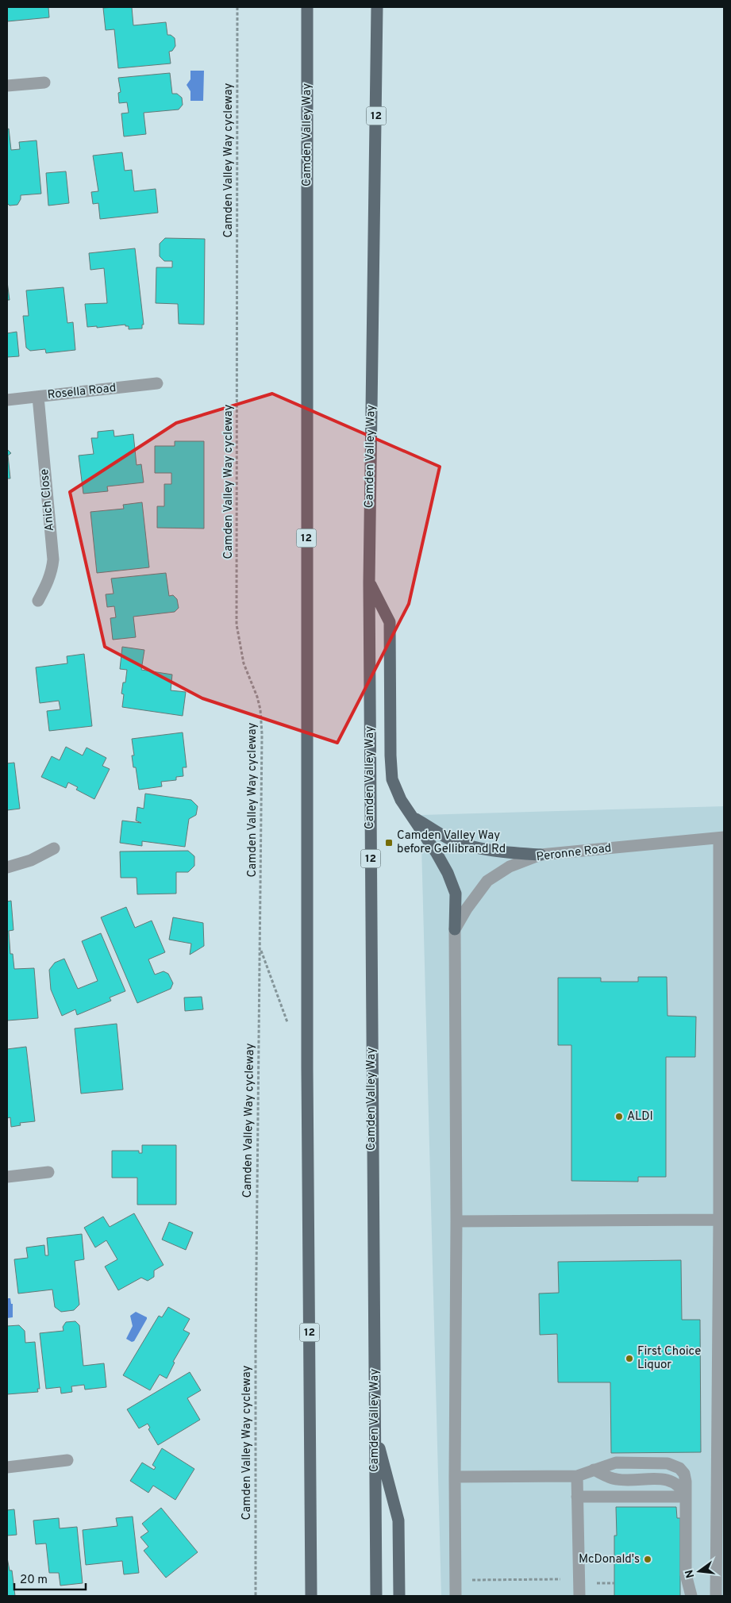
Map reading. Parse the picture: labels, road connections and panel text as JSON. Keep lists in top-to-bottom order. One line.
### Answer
{"streets":{"main road":["12","Camden Valley Way"],"street":["Rosella Road","Anich Close","Peronne Road"],"path":["Camden Valley Way cycleway"]},"crossings":[["Rosella Road","Anich Close"]],"places":{"transit":["Camden Valley Way before Gellibrand Rd"],"other":["ALDI","First Choice Liquor","McDonald's"]},"scale_bar":"20 m","north":"left"}
